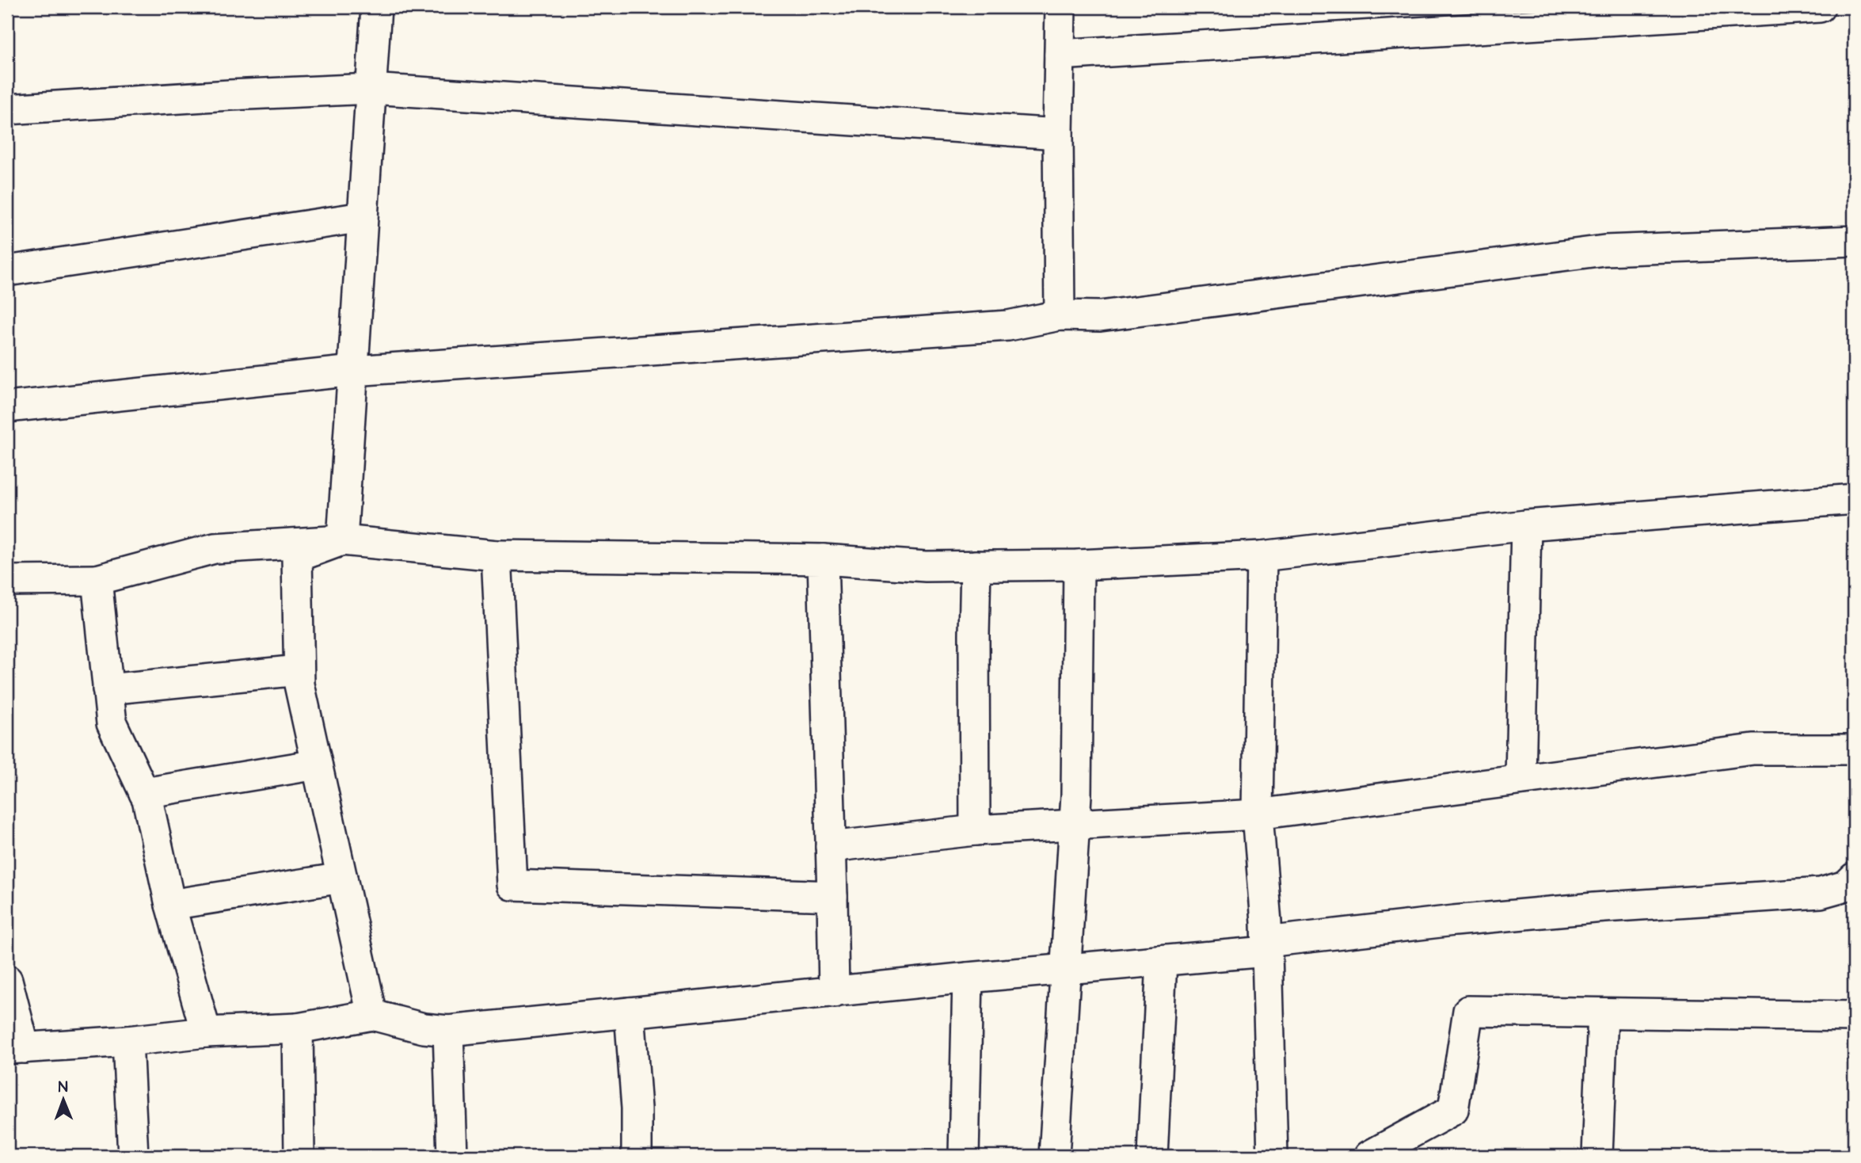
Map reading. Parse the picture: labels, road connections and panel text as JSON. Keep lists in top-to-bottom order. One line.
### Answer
{"north":"top"}
